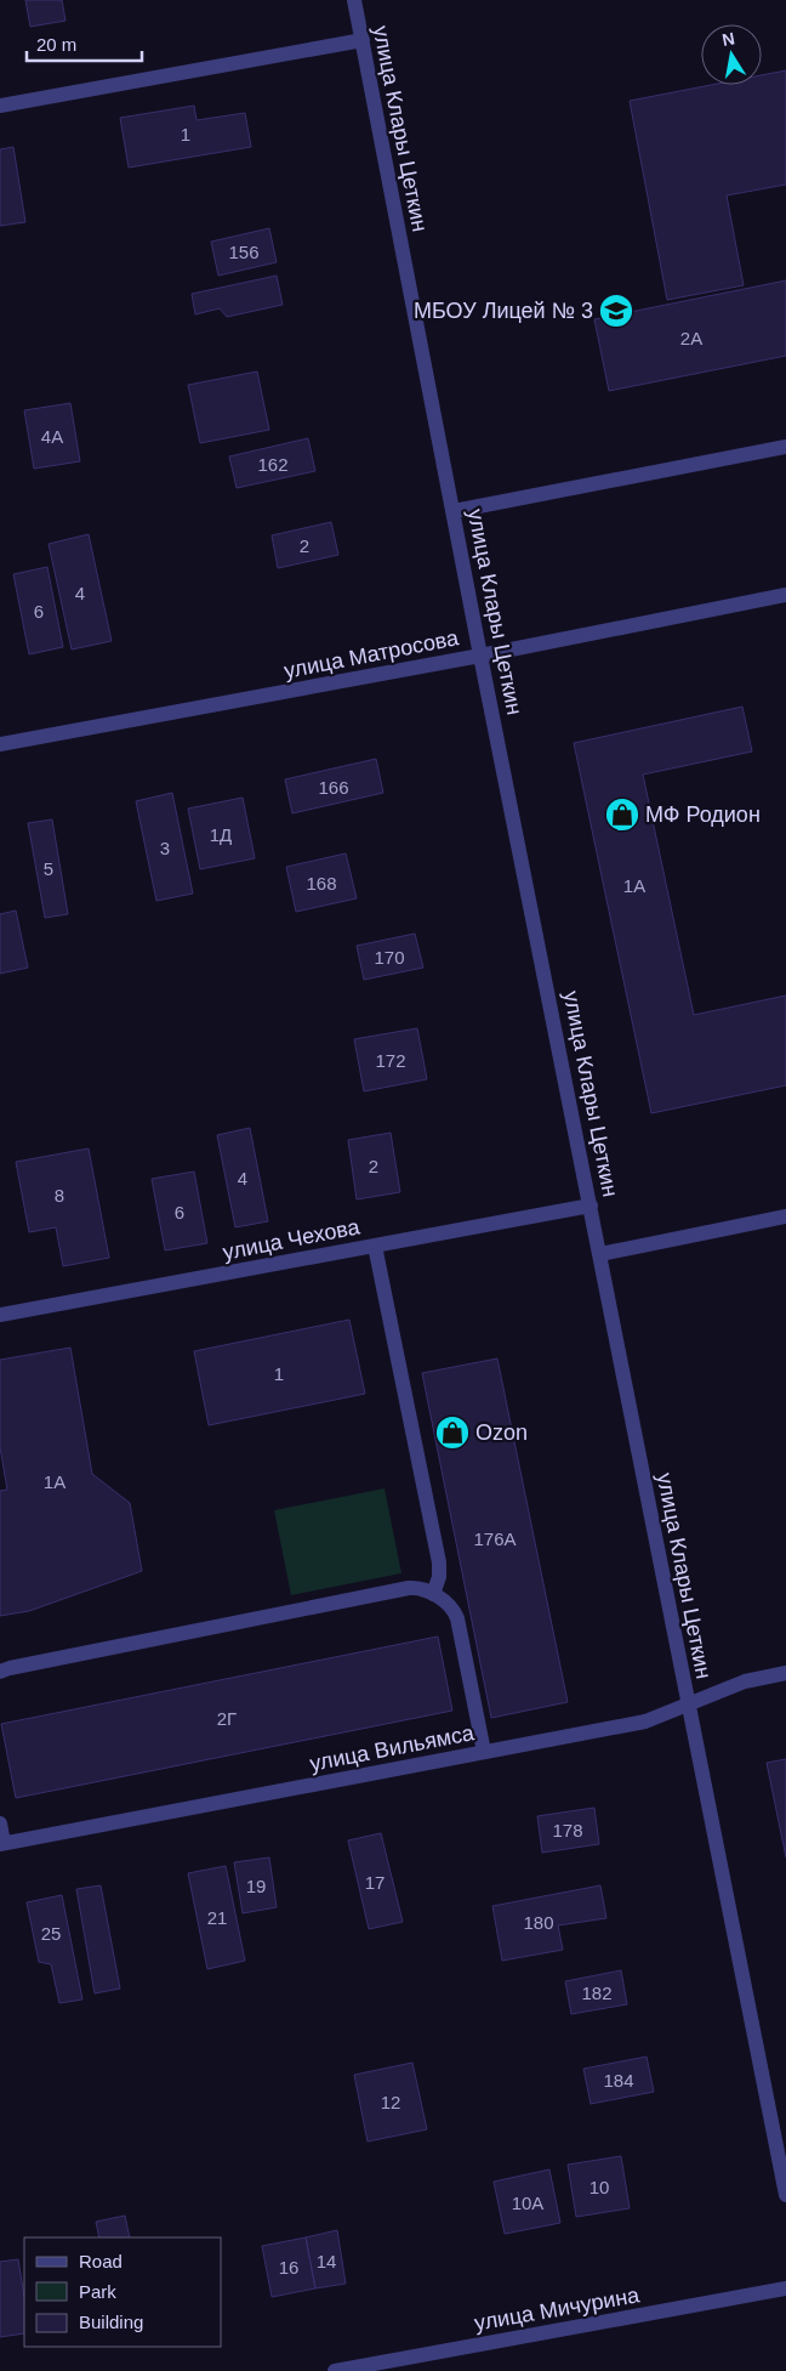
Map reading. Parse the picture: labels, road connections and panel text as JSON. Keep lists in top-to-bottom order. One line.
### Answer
{"streets":{"street":["улица Клары Цеткин","улица Матросова","улица Чехова","улица Вильямса","улица Мичурина"]},"crossings":[["улица Клары Цеткин","улица Матросова"],["улица Клары Цеткин","улица Чехова"],["улица Клары Цеткин","улица Вильямса"]],"places":{"school or university":["МБОУ Лицей № 3"],"shop":["МФ Родион","Ozon"]},"house_numbers":["1","156","2А","4А","162","2","4","6","166","1Д","3","5","168","1А","170","172","2","4","8","6","1","1А","176А","2Г","178","17","19","21","180","25","182","184","12","10","10А","14","16"],"legend":["Road","Park","Building"],"scale_bar":"20 m","north":"top"}
